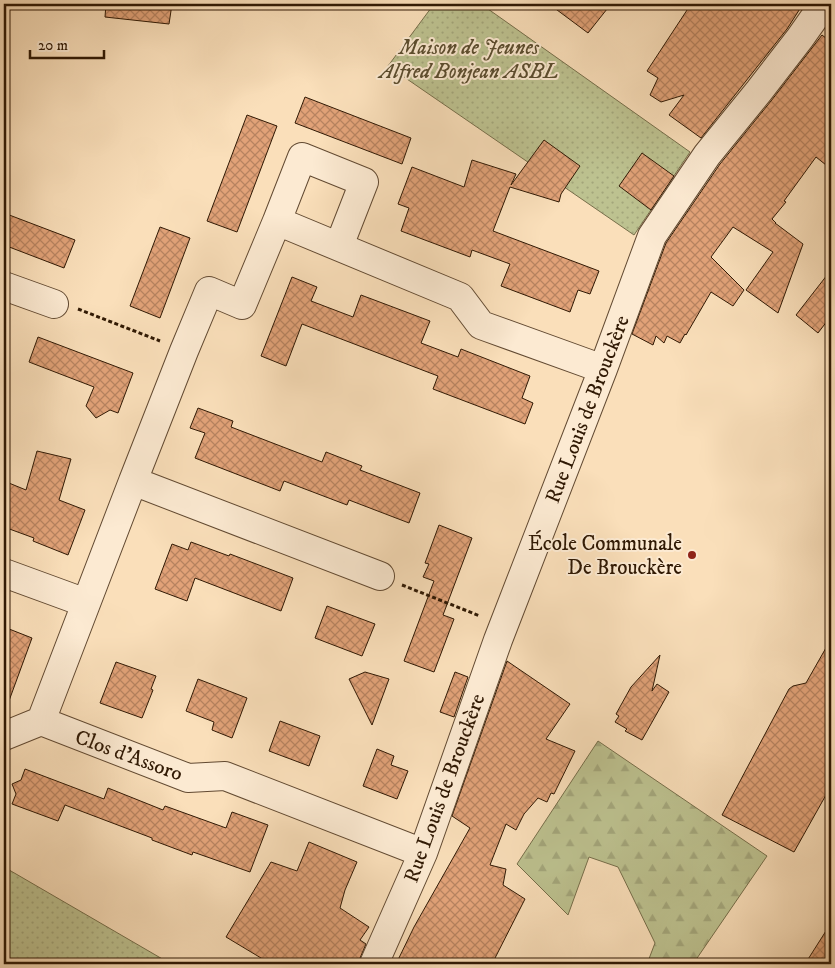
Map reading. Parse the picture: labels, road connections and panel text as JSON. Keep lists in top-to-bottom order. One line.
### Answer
{"streets":{"street":["Rue Louis de Brouckère","Clos d'Assoro"]},"crossings":[["Rue Louis de Brouckère","Clos d'Assoro"]],"parks":["Maison de Jeunes Alfred Bonjean ASBL"],"places":["École Communale De Brouckère"],"scale_bar":"20 m"}
